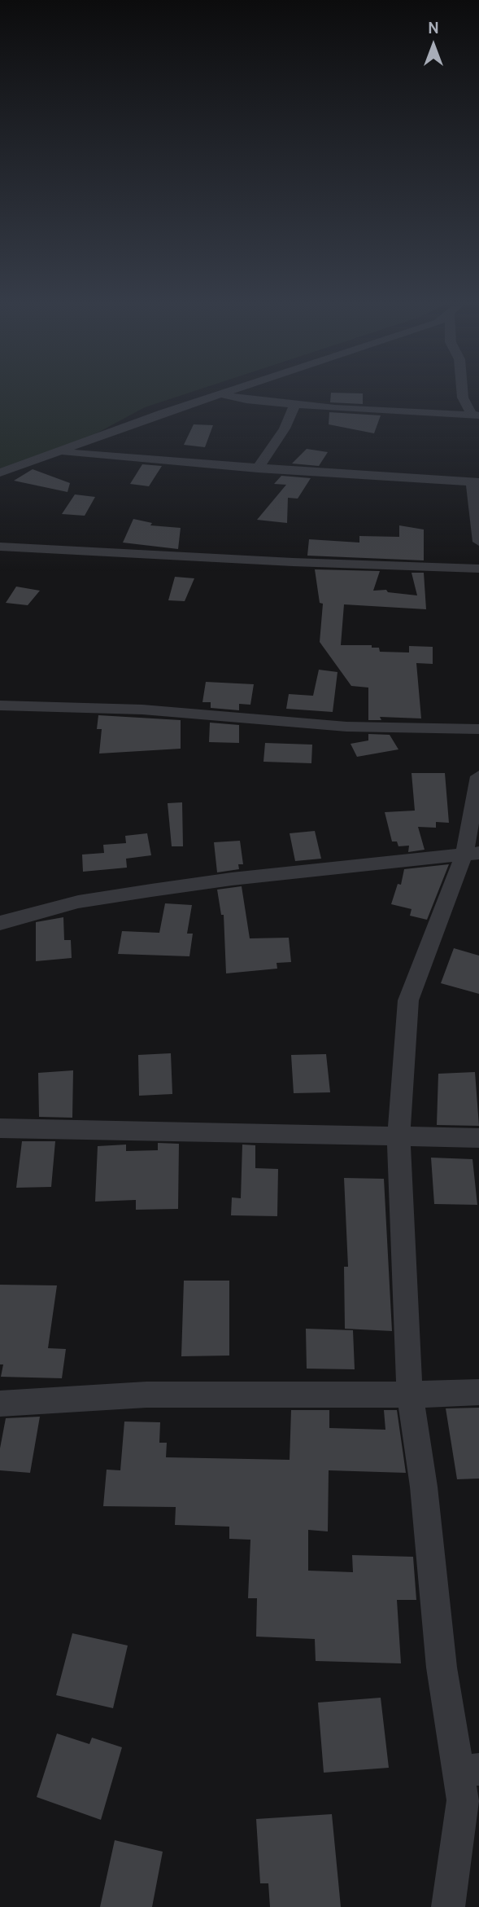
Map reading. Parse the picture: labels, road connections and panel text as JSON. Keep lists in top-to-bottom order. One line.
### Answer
{"north":"top"}
